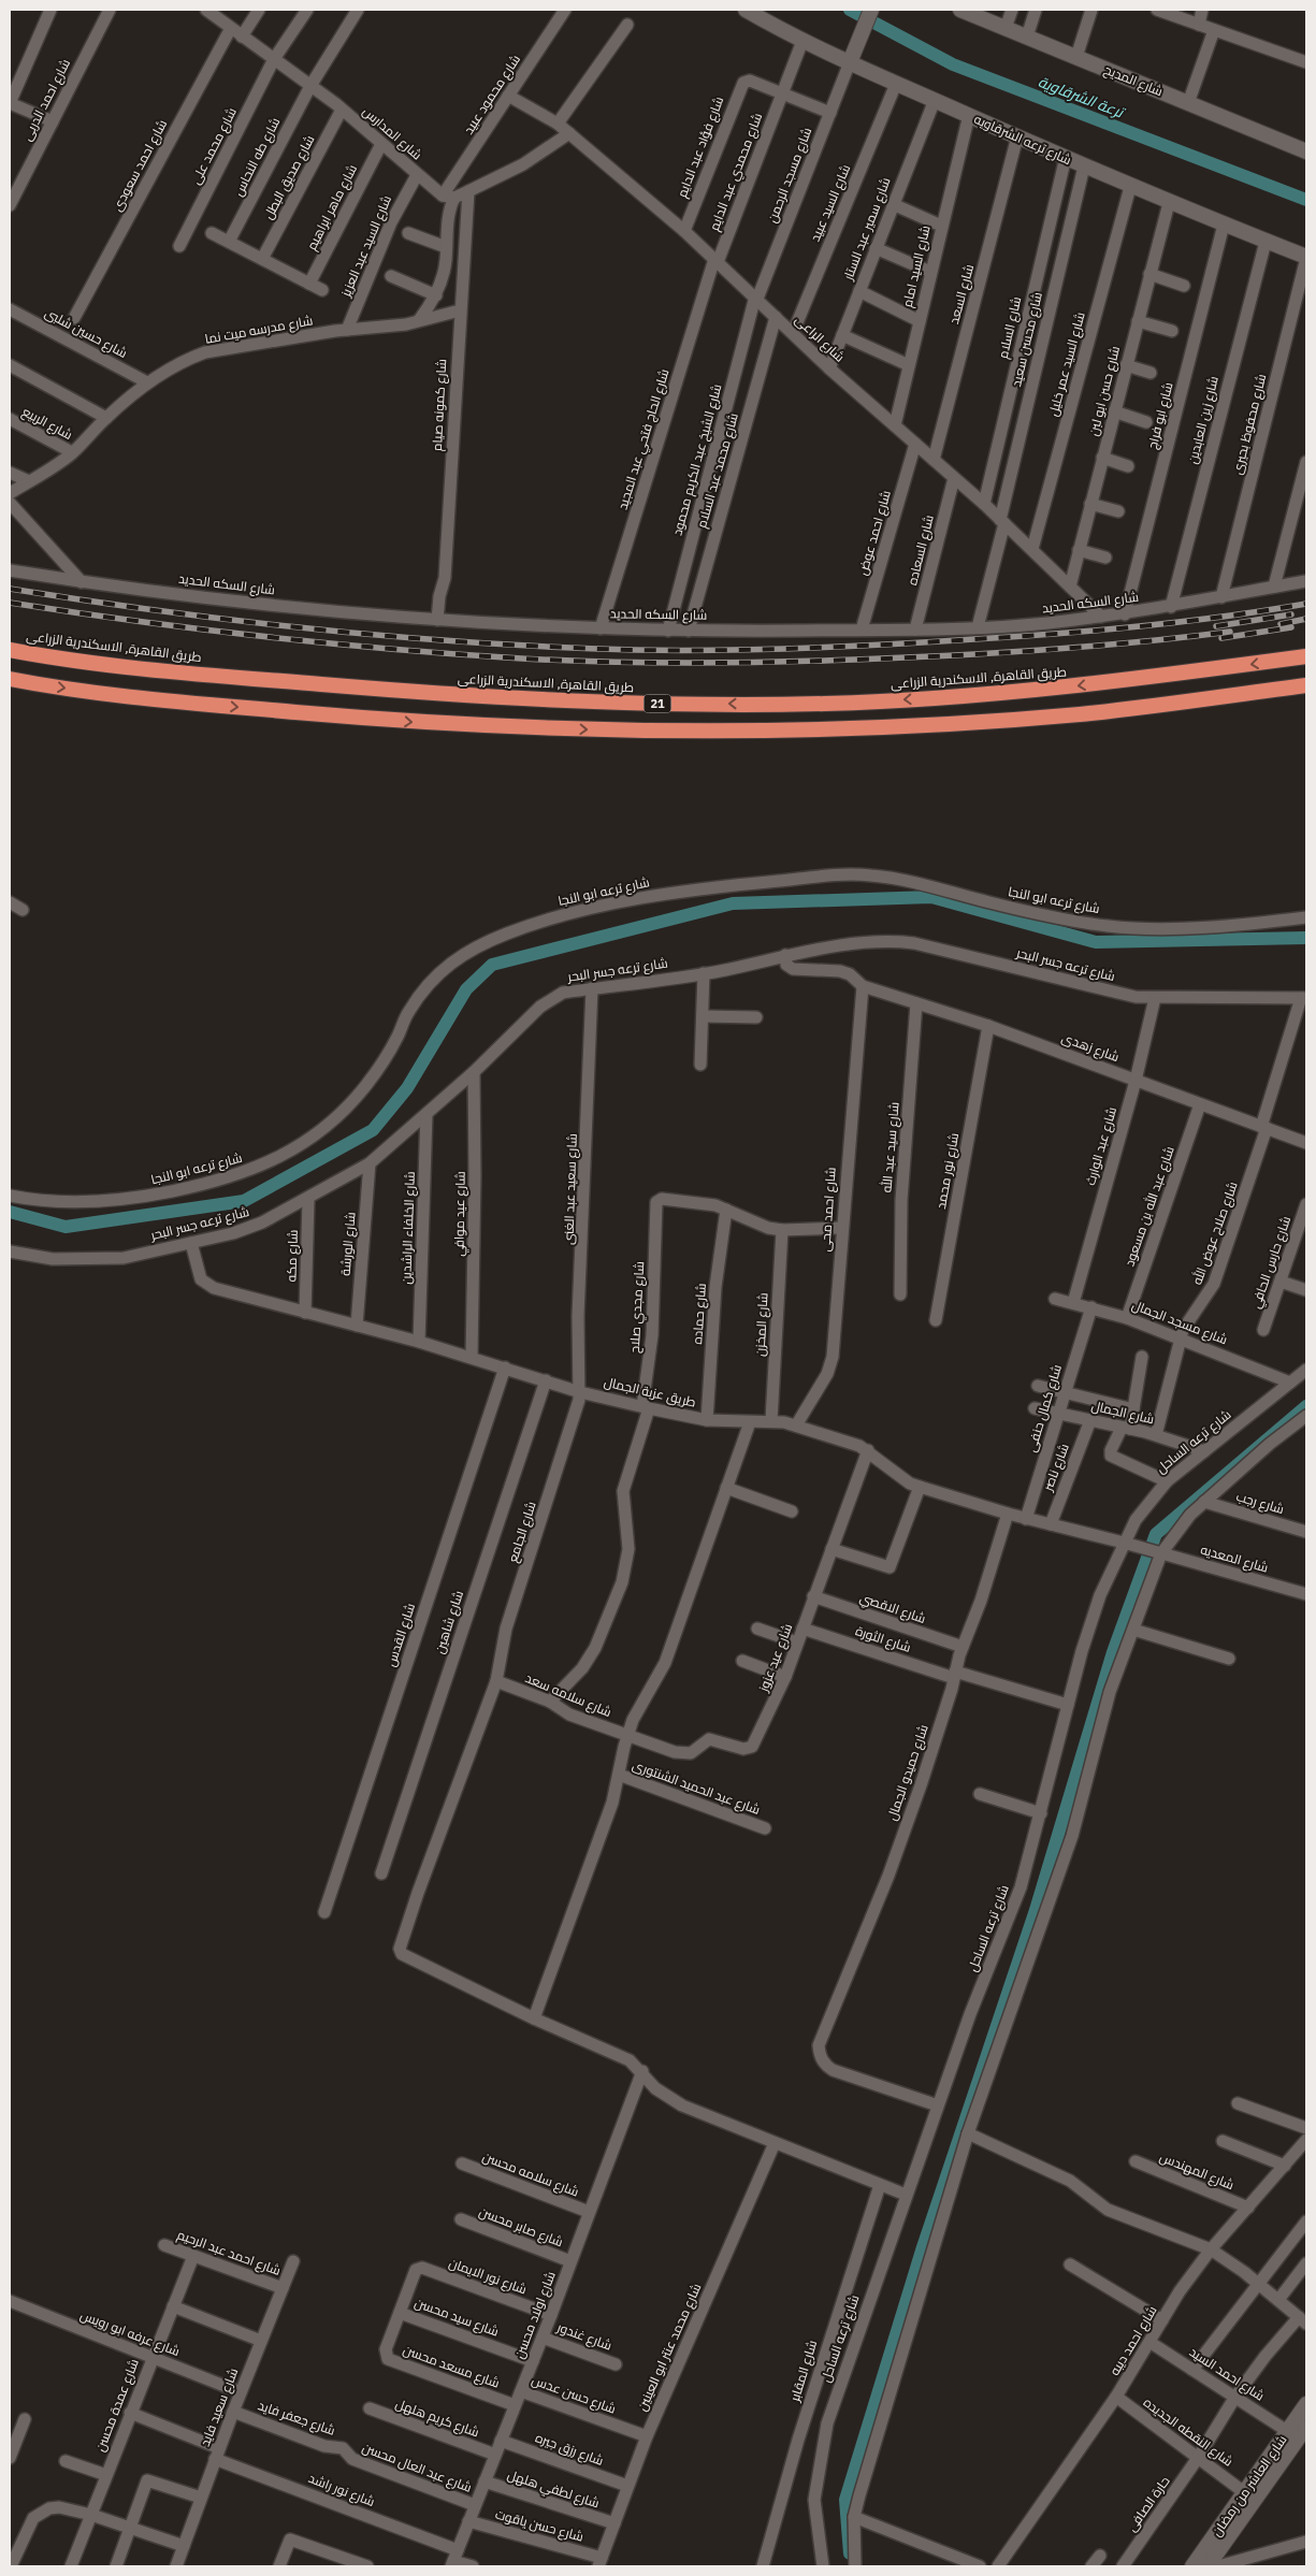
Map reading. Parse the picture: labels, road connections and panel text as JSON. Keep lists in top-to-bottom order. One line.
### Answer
{"streets":{"highway":["طريق القاهرة, الاسكندرية الزراعى","21"],"main road":["شارع المديح","شارع ترعه الشرقاويه","شارع العاشر من رمضان"],"street":["شارع محمود عبيد","شارع احمد الدربى","شارع المدارس","شارع محمد على","شارع فؤاد عبد الدايم","شارع طه النحاس","شارع احمد سعودى","شارع محمدي عبد الدايم","شارع مسجد الرحمن","شارع صديق البطل","شارع السيد عبيد","شارع ماهر ابراهيم","شارع سمير عبد الستار","شارع السيد عبد العزيز","شارع السيد امام","شارع السعد","شارع السلام","شارع مدرسه ميت نما","شارع حسين شلبى","شارع الراعى","شارع محسن سعيد","شارع السيد عمر خليل","شارع حسن ابو لبن","شارع كمونه صيام","شارع ابو فراج","شارع زين العابدين","شارع الربيع","شارع محفوظ بحيرى","شارع الحاج فتحي عبد المجيد","شارع الشيخ عبد الكريم محمود","شارع محمد عبد السلام","شارع احمد عوض","شارع السعاده","شارع السكه الحديد","شارع ترعه ابو النجا","شارع ترعه جسر البحر","شارع زهدى","شارع عبد الوارث","شارع سيد عبد الله","شارع نور محمد","شارع سعيد عبد الغنى","شارع عبد الله بن مسعود","شارع احمد محى","شارع عيد موافي","شارع الخلفاء الراشدين","شارع صلاح عوض الله","شارع الورشة","شارع مكه","شارع حارس الحافي","شارع مجدي صلاح","شارع حماده","شارع مسجد الجمال","شارع المخزن","طريق عزبة الجمال","شارع كمال حنفى","شارع الجمال","شارع ترعه الساحل","شارع ناصر","شارع رجب","شارع الجامع","شارع المعديه","شارع الاقصي","شارع شاهين","شارع القدس","شارع الثورة","شارع عيد عزوز","شارع سلامه سعد","شارع حميدو الجمال","شارع عبد الحميد الشنتورى","شارع المهندس","شارع سلامه محسن","شارع صابر محسن","شارع احمد عبد الرحيم","شارع نور الايمان","شارع اولاد محسن","شارع سيد محسن","شارع عرفه ابو رويس","شارع غندور","شارع احمد ديبه","شارع محمد عنتر ابو العينين","شارع مسعد محسن","شارع المقابر","شارع احمد السيد","شارع حسن عدس","شارع عمدة محسن","شارع سعيد فايد","شارع جعفر فايد","شارع كريم هلهل","شارع النقطه الجديده","شارع رزق جيره","شارع عبد العال محسن","شارع لطفي هلهل","شارع نور راشد","حارة الصافى","شارع حسن ياقوت"]},"crossings":[["شارع محمود عبيد","شارع المدارس"],["شارع محمود عبيد","شارع مدرسه ميت نما"],["شارع محمود عبيد","شارع الراعى"],["شارع المدارس","شارع محمد على"],["شارع المدارس","شارع طه النحاس"],["شارع المدارس","شارع احمد سعودى"],["شارع المدارس","شارع صديق البطل"],["شارع المدارس","شارع ماهر ابراهيم"],["شارع المدارس","شارع السيد عبد العزيز"],["شارع ترعه الشرقاويه","شارع محمدي عبد الدايم"],["شارع ترعه الشرقاويه","شارع مسجد الرحمن"],["شارع ترعه الشرقاويه","شارع السيد عبيد"],["شارع ترعه الشرقاويه","شارع سمير عبد الستار"],["شارع ترعه الشرقاويه","شارع السيد امام"],["شارع ترعه الشرقاويه","شارع السعد"],["شارع ترعه الشرقاويه","شارع السلام"],["شارع ترعه الشرقاويه","شارع محسن سعيد"],["شارع ترعه الشرقاويه","شارع السيد عمر خليل"],["شارع ترعه الشرقاويه","شارع حسن ابو لبن"],["شارع ترعه الشرقاويه","شارع ابو فراج"],["شارع ترعه الشرقاويه","شارع زين العابدين"],["شارع ترعه الشرقاويه","شارع محفوظ بحيرى"],["شارع فؤاد عبد الدايم","شارع محمدي عبد الدايم"],["شارع فؤاد عبد الدايم","شارع الراعى"],["شارع محمدي عبد الدايم","شارع الراعى"],["شارع محمدي عبد الدايم","شارع الحاج فتحي عبد المجيد"],["شارع مسجد الرحمن","شارع الراعى"],["شارع مسجد الرحمن","شارع الشيخ عبد الكريم محمود"],["شارع السيد عبيد","شارع الراعى"],["شارع سمير عبد الستار","شارع الراعى"],["شارع السيد عبد العزيز","شارع مدرسه ميت نما"],["شارع السيد امام","شارع الراعى"],["شارع السعد","شارع الراعى"],["شارع السلام","شارع الراعى"],["شارع مدرسه ميت نما","شارع حسين شلبى"],["شارع مدرسه ميت نما","شارع كمونه صيام"],["شارع مدرسه ميت نما","شارع الربيع"],["شارع الراعى","شارع محسن سعيد"],["شارع الراعى","شارع السيد عمر خليل"],["شارع الراعى","شارع حسن ابو لبن"],["شارع الراعى","شارع الحاج فتحي عبد المجيد"],["شارع الراعى","شارع الشيخ عبد الكريم محمود"],["شارع الراعى","شارع محمد عبد السلام"],["شارع الراعى","شارع احمد عوض"],["شارع الراعى","شارع السعاده"],["شارع الراعى","شارع السكه الحديد"],["شارع محسن سعيد","شارع السكه الحديد"],["شارع كمونه صيام","شارع السكه الحديد"],["شارع ابو فراج","شارع السكه الحديد"],["شارع زين العابدين","شارع السكه الحديد"],["شارع محفوظ بحيرى","شارع السكه الحديد"],["شارع الحاج فتحي عبد المجيد","شارع السكه الحديد"],["شارع الشيخ عبد الكريم محمود","شارع السكه الحديد"],["شارع محمد عبد السلام","شارع السكه الحديد"],["شارع احمد عوض","شارع السكه الحديد"],["شارع السعاده","شارع السكه الحديد"],["شارع ترعه جسر البحر","شارع زهدى"],["شارع ترعه جسر البحر","شارع عبد الوارث"],["شارع ترعه جسر البحر","شارع سعيد عبد الغنى"],["شارع ترعه جسر البحر","شارع عيد موافي"],["شارع ترعه جسر البحر","شارع الخلفاء الراشدين"],["شارع ترعه جسر البحر","شارع صلاح عوض الله"],["شارع ترعه جسر البحر","شارع الورشة"],["شارع ترعه جسر البحر","شارع مكه"],["شارع ترعه جسر البحر","طريق عزبة الجمال"],["شارع زهدى","شارع عبد الوارث"],["شارع زهدى","شارع سيد عبد الله"],["شارع زهدى","شارع نور محمد"],["شارع زهدى","شارع عبد الله بن مسعود"],["شارع زهدى","شارع احمد محى"],["شارع زهدى","شارع صلاح عوض الله"],["شارع عبد الوارث","شارع مسجد الجمال"],["شارع سعيد عبد الغنى","طريق عزبة الجمال"],["شارع سعيد عبد الغنى","شارع الجامع"],["شارع عبد الله بن مسعود","شارع مسجد الجمال"],["شارع احمد محى","طريق عزبة الجمال"],["شارع عيد موافي","طريق عزبة الجمال"],["شارع الخلفاء الراشدين","طريق عزبة الجمال"],["شارع صلاح عوض الله","شارع مسجد الجمال"],["شارع صلاح عوض الله","شارع الجمال"],["شارع الورشة","طريق عزبة الجمال"],["شارع مكه","طريق عزبة الجمال"],["شارع مجدي صلاح","شارع حماده"],["شارع مجدي صلاح","طريق عزبة الجمال"],["شارع مجدي صلاح","شارع سلامه سعد"],["شارع حماده","طريق عزبة الجمال"],["شارع مسجد الجمال","شارع كمال حنفى"],["شارع مسجد الجمال","شارع ترعه الساحل"],["شارع المخزن","طريق عزبة الجمال"],["طريق عزبة الجمال","شارع كمال حنفى"],["طريق عزبة الجمال","شارع ترعه الساحل"],["طريق عزبة الجمال","شارع ناصر"],["طريق عزبة الجمال","شارع الجامع"],["طريق عزبة الجمال","شارع المعديه"],["طريق عزبة الجمال","شارع شاهين"],["طريق عزبة الجمال","شارع القدس"],["طريق عزبة الجمال","شارع عيد عزوز"],["طريق عزبة الجمال","شارع حميدو الجمال"],["شارع كمال حنفى","شارع الجمال"],["شارع الجمال","شارع ترعه الساحل"],["شارع الجمال","شارع ناصر"],["شارع ترعه الساحل","شارع المعديه"],["شارع ترعه الساحل","شارع الثورة"],["شارع ترعه الساحل","شارع حميدو الجمال"],["شارع الجامع","شارع سلامه سعد"],["شارع الاقصي","شارع عيد عزوز"],["شارع الاقصي","شارع حميدو الجمال"],["شارع الثورة","شارع عيد عزوز"],["شارع الثورة","شارع حميدو الجمال"],["شارع عيد عزوز","شارع سلامه سعد"],["شارع المهندس","شارع احمد ديبه"],["شارع سلامه محسن","شارع اولاد محسن"],["شارع صابر محسن","شارع اولاد محسن"],["شارع احمد عبد الرحيم","شارع عمدة محسن"],["شارع احمد عبد الرحيم","شارع سعيد فايد"],["شارع نور الايمان","شارع اولاد محسن"],["شارع نور الايمان","شارع سيد محسن"],["شارع نور الايمان","شارع مسعد محسن"],["شارع اولاد محسن","شارع سيد محسن"],["شارع اولاد محسن","شارع غندور"],["شارع اولاد محسن","شارع مسعد محسن"],["شارع اولاد محسن","شارع حسن عدس"],["شارع اولاد محسن","شارع كريم هلهل"],["شارع اولاد محسن","شارع رزق جيره"],["شارع اولاد محسن","شارع عبد العال محسن"],["شارع اولاد محسن","شارع لطفي هلهل"],["شارع اولاد محسن","شارع نور راشد"],["شارع اولاد محسن","شارع حسن ياقوت"],["شارع سيد محسن","شارع مسعد محسن"],["شارع عرفه ابو رويس","شارع عمدة محسن"],["شارع عرفه ابو رويس","شارع سعيد فايد"],["شارع احمد ديبه","شارع احمد السيد"],["شارع احمد ديبه","شارع النقطه الجديده"],["شارع محمد عنتر ابو العينين","شارع حسن عدس"],["شارع محمد عنتر ابو العينين","شارع رزق جيره"],["شارع محمد عنتر ابو العينين","شارع لطفي هلهل"],["شارع محمد عنتر ابو العينين","شارع حسن ياقوت"],["شارع احمد السيد","شارع العاشر من رمضان"],["شارع احمد السيد","حارة الصافى"],["شارع عمدة محسن","شارع نور راشد"],["شارع سعيد فايد","شارع جعفر فايد"],["شارع سعيد فايد","شارع نور راشد"],["شارع جعفر فايد","شارع عبد العال محسن"],["شارع النقطه الجديده","شارع العاشر من رمضان"],["شارع النقطه الجديده","حارة الصافى"]],"water":["ترعة الشرقاوية"]}
